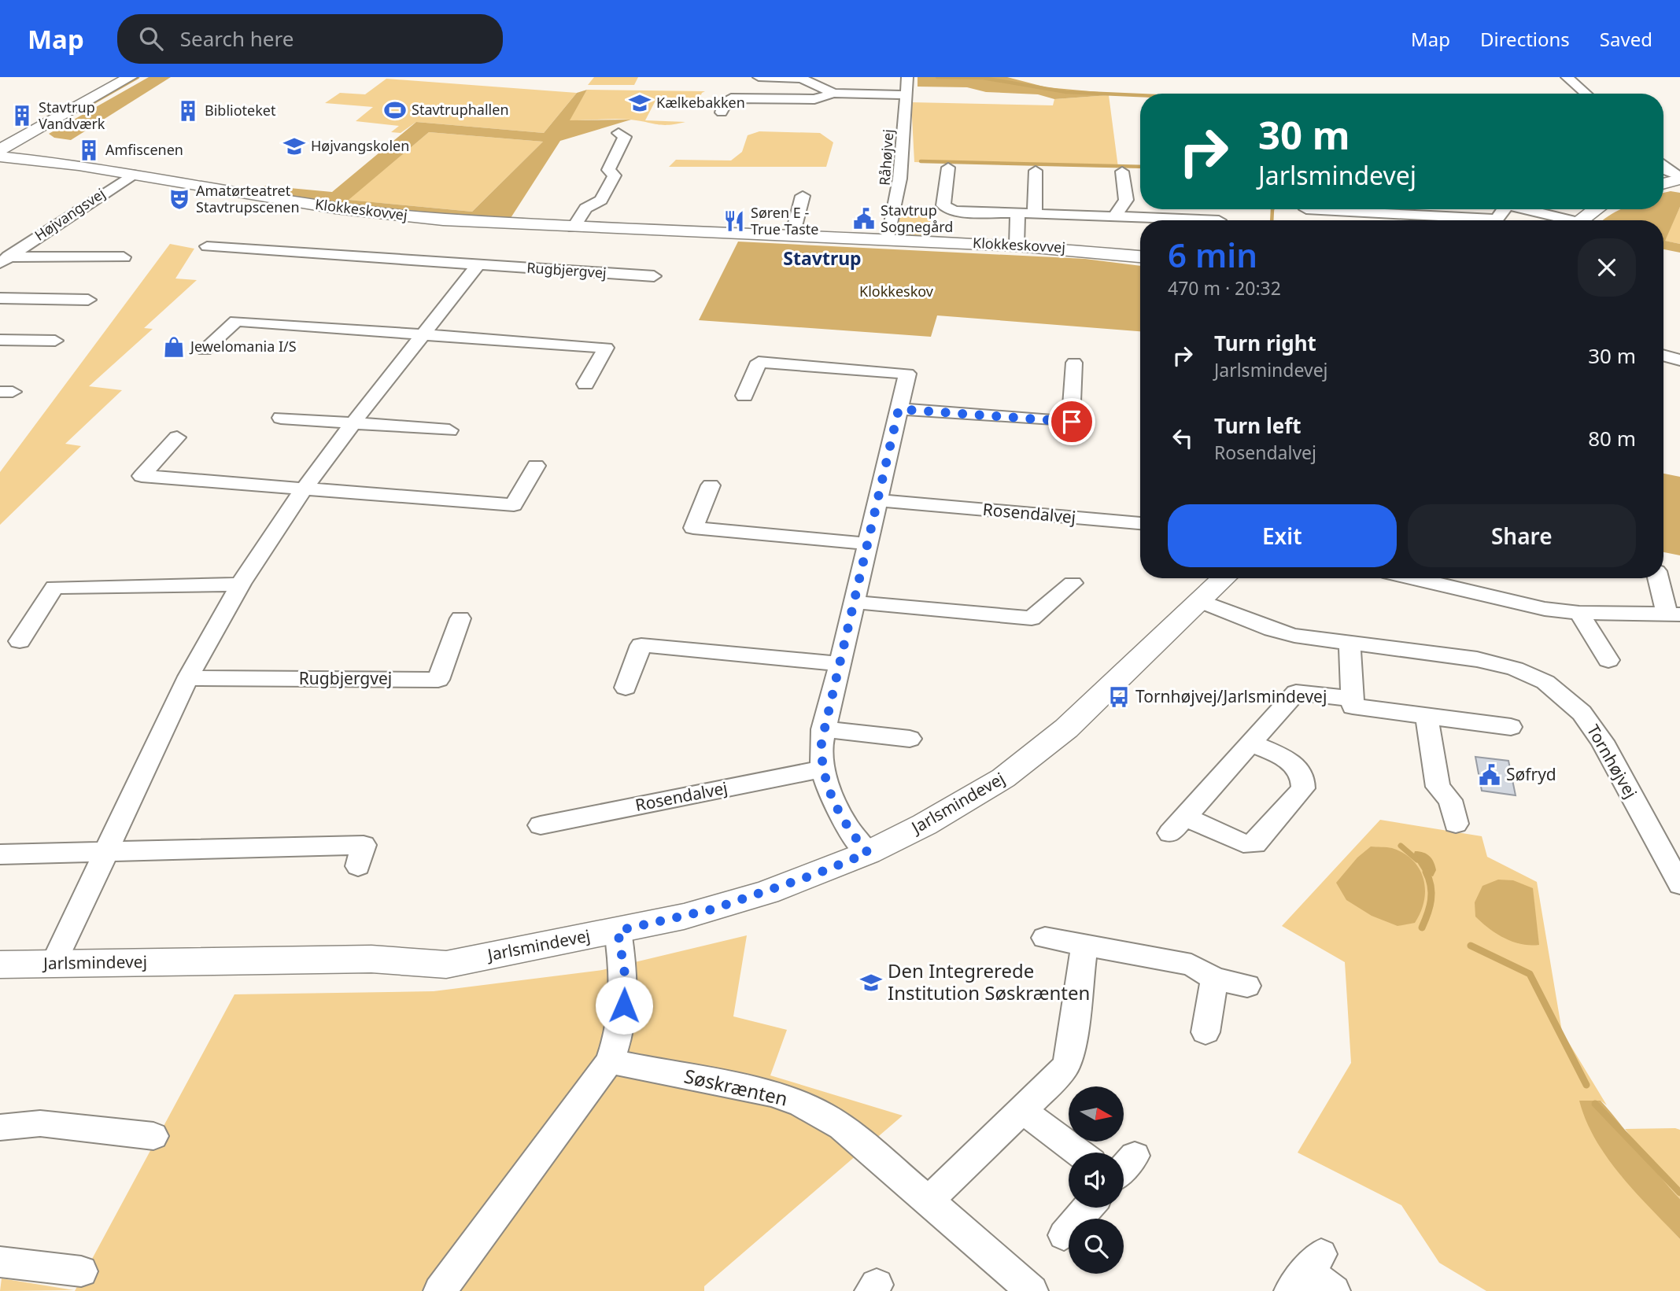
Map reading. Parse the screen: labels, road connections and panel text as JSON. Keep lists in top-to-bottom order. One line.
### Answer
{"streets":{"street":["Råhøjvej","Klokkeskovvej","Højvangsvej","Rugbjergvej","Rosendalvej","Tornhøjvej","Jarlsmindevej","Søskrænten"]},"crossings":[["Råhøjvej","Klokkeskovvej"],["Klokkeskovvej","Højvangsvej"],["Tornhøjvej","Jarlsmindevej"]],"districts":["Stavtrup"],"parks":["Klokkeskov"],"places":{"school or university":["Kælkebakken","Højvangskolen","Den Integrerede Institution Søskrænten"],"sports":["Stavtruphallen"],"building":["Biblioteket","Stavtrup Vandværk","Amfiscenen"],"theatre":["Amatørteatret Stavtrupscenen"],"public building":["Stavtrup Sognegård","Søfryd"],"restaurant":["Søren E - True Taste"],"shop":["Jewelomania I/S"],"bus stop":["Tornhøjvej/Jarlsmindevej"]},"north":"right","page":{"header":"Map","search":"Search here","nav":["Map","Directions","Saved"],"turn":["30 m","Jarlsmindevej"],"heading":["6 min","470 m · 20:32"],"list":[{"name":"Turn right","note":"Jarlsmindevej","value":"30 m"},{"name":"Turn left","note":"Rosendalvej","value":"80 m"}],"buttons":["Exit","Share"]}}
